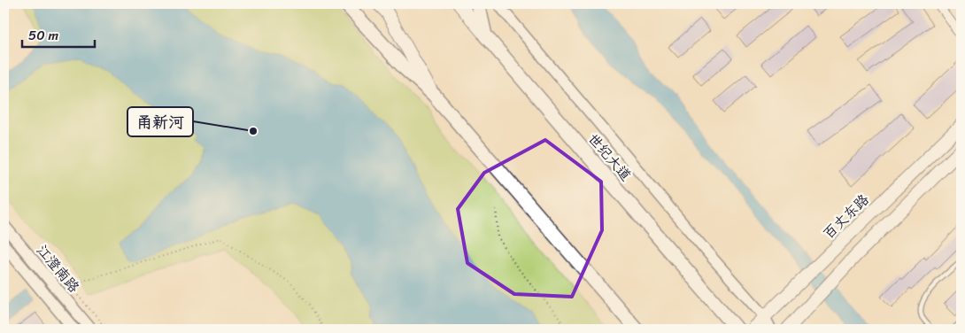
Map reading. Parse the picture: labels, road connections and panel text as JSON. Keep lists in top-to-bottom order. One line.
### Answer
{"streets":{"highway":["世纪大道"],"main road":["百丈东路","江澄南路"]},"places":["甬新河"],"scale_bar":"50 m"}
